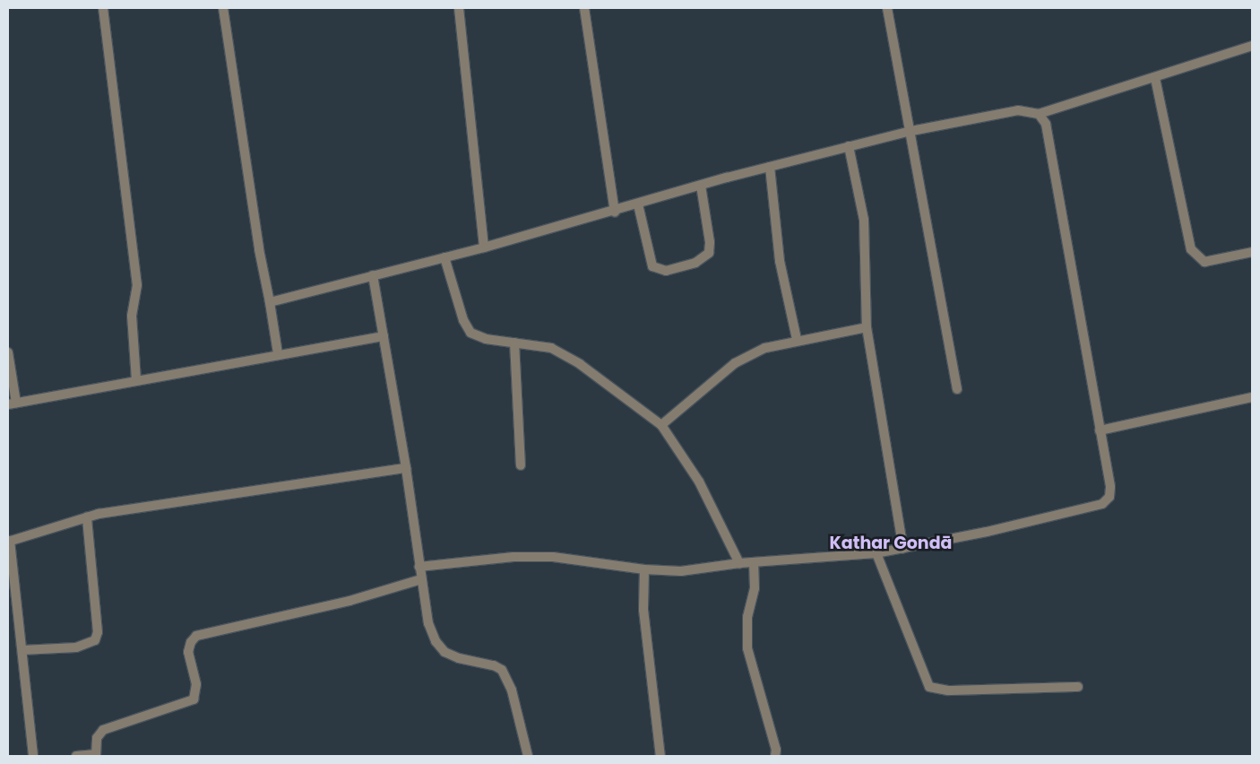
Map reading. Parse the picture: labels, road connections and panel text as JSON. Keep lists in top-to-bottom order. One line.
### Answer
{"districts":["Kathar Gondā"]}
